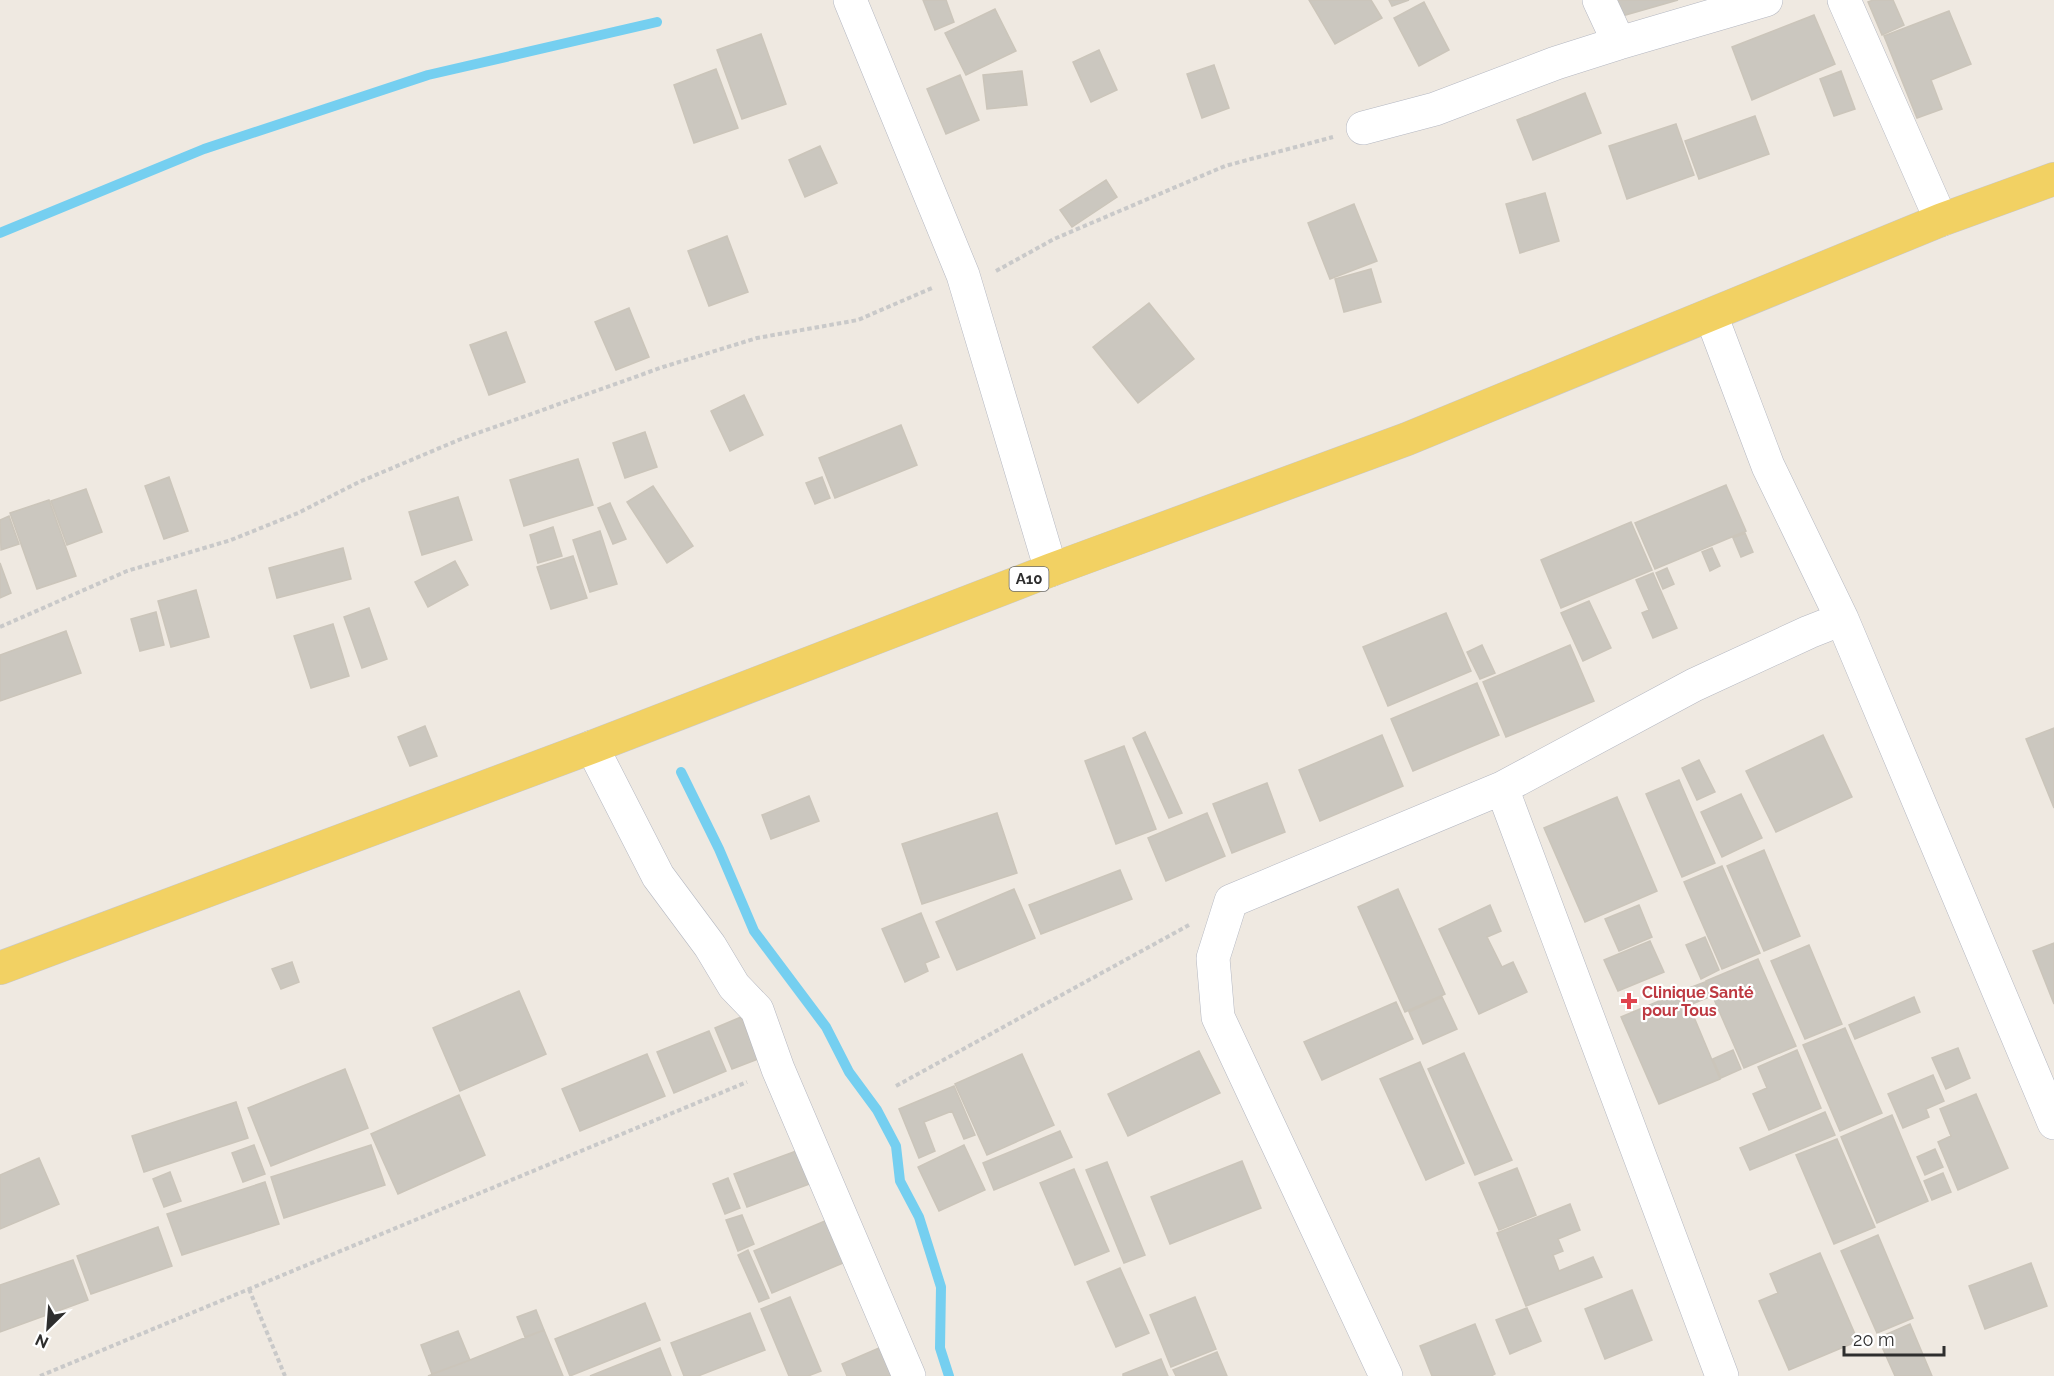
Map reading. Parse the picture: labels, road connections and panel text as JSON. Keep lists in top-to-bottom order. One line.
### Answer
{"streets":{"main road":["A10"]},"places":{"health":["Clinique Santé pour Tous"]},"scale_bar":"20 m","north":"bottom left"}
